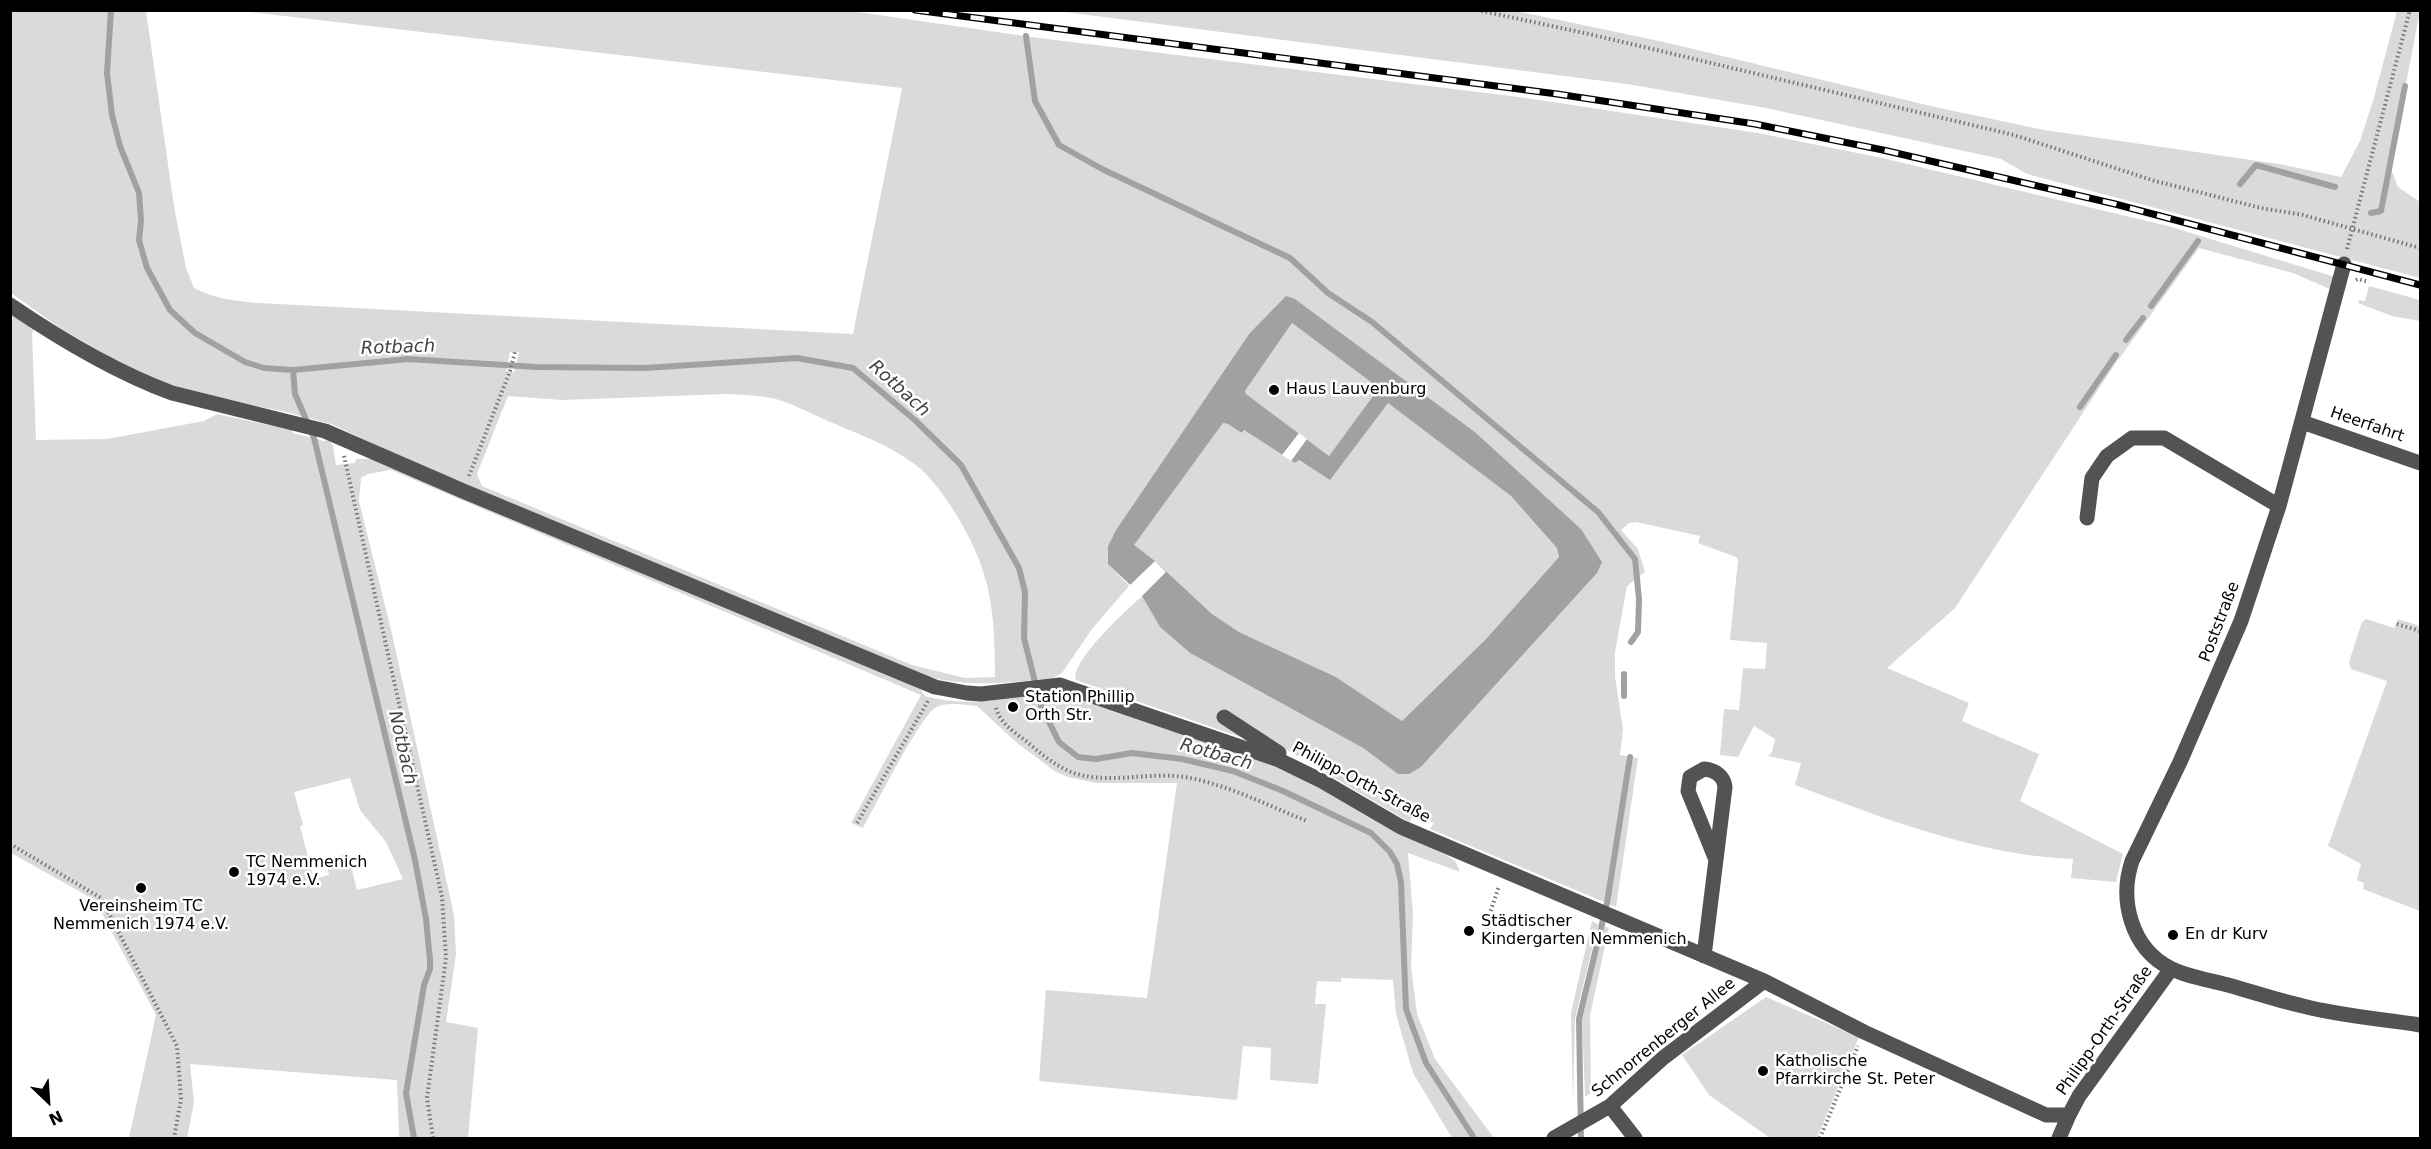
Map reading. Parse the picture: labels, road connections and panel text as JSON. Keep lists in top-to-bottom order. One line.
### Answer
{"streets":{"street":["Heerfahrt","Poststraße","Philipp-Orth-Straße","Schnorrenberger Allee"]},"crossings":[["Heerfahrt","Poststraße"],["Poststraße","Philipp-Orth-Straße"],["Philipp-Orth-Straße","Schnorrenberger Allee"]],"water":["Rotbach","Notbach"],"places":["Haus Lauvenburg","Station Phillip Orth Str.","TC Nemmenich 1974 e.V.","Vereinsheim TC Nemmenich 1974 e.V.","Städtischer Kindergarten Nemmenich","En dr Kurv","Katholische Pfarrkirche St. Peter"],"north":"bottom right"}
